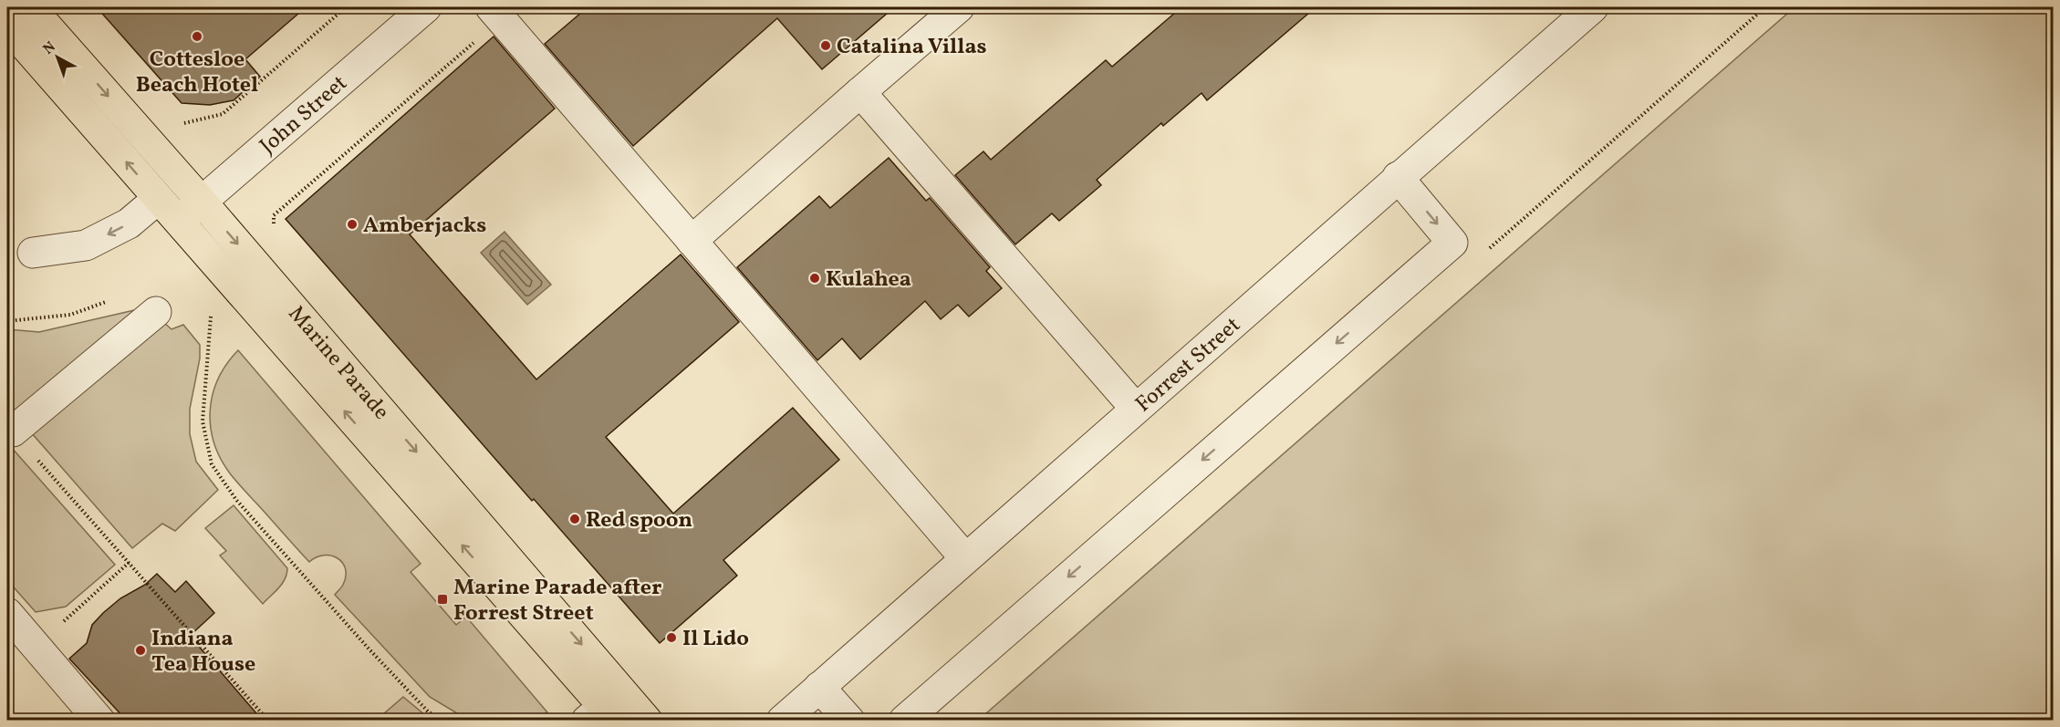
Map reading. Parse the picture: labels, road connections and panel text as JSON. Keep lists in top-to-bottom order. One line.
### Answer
{"streets":{"main road":["Marine Parade"],"street":["John Street","Forrest Street"]},"crossings":[["John Street","Marine Parade"]],"places":{"other":["Cottesloe Beach Hotel","Catalina Villas","Amberjacks","Kulahea","Red spoon","Il Lido","Indiana Tea House"],"transit":["Marine Parade after Forrest Street"]},"north":"top left"}
